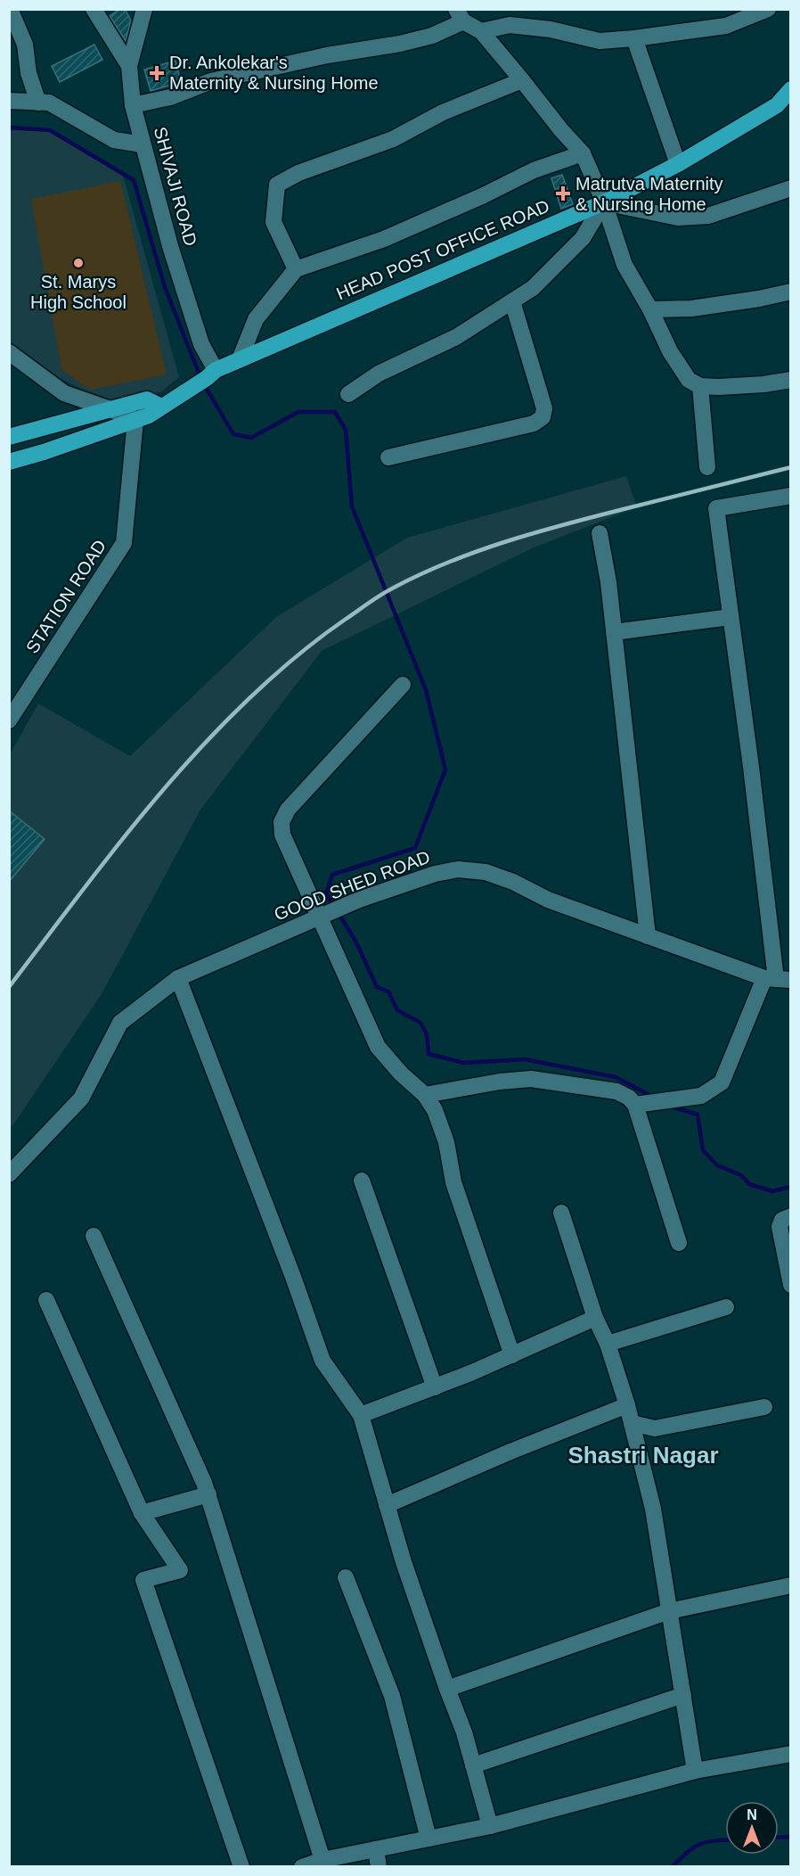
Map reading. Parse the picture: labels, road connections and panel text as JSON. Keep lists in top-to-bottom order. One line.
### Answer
{"streets":{"main road":["HEAD POST OFFICE ROAD"],"street":["SHIVAJI ROAD","STATION ROAD","GOOD SHED ROAD"]},"crossings":[["SHIVAJI ROAD","HEAD POST OFFICE ROAD"],["HEAD POST OFFICE ROAD","STATION ROAD"]],"districts":["Shastri Nagar"],"places":{"health":["Dr. Ankolekar's Maternity & Nursing Home","Matrutva Maternity & Nursing Home"],"other":["St. Marys High School"]},"north":"top"}
